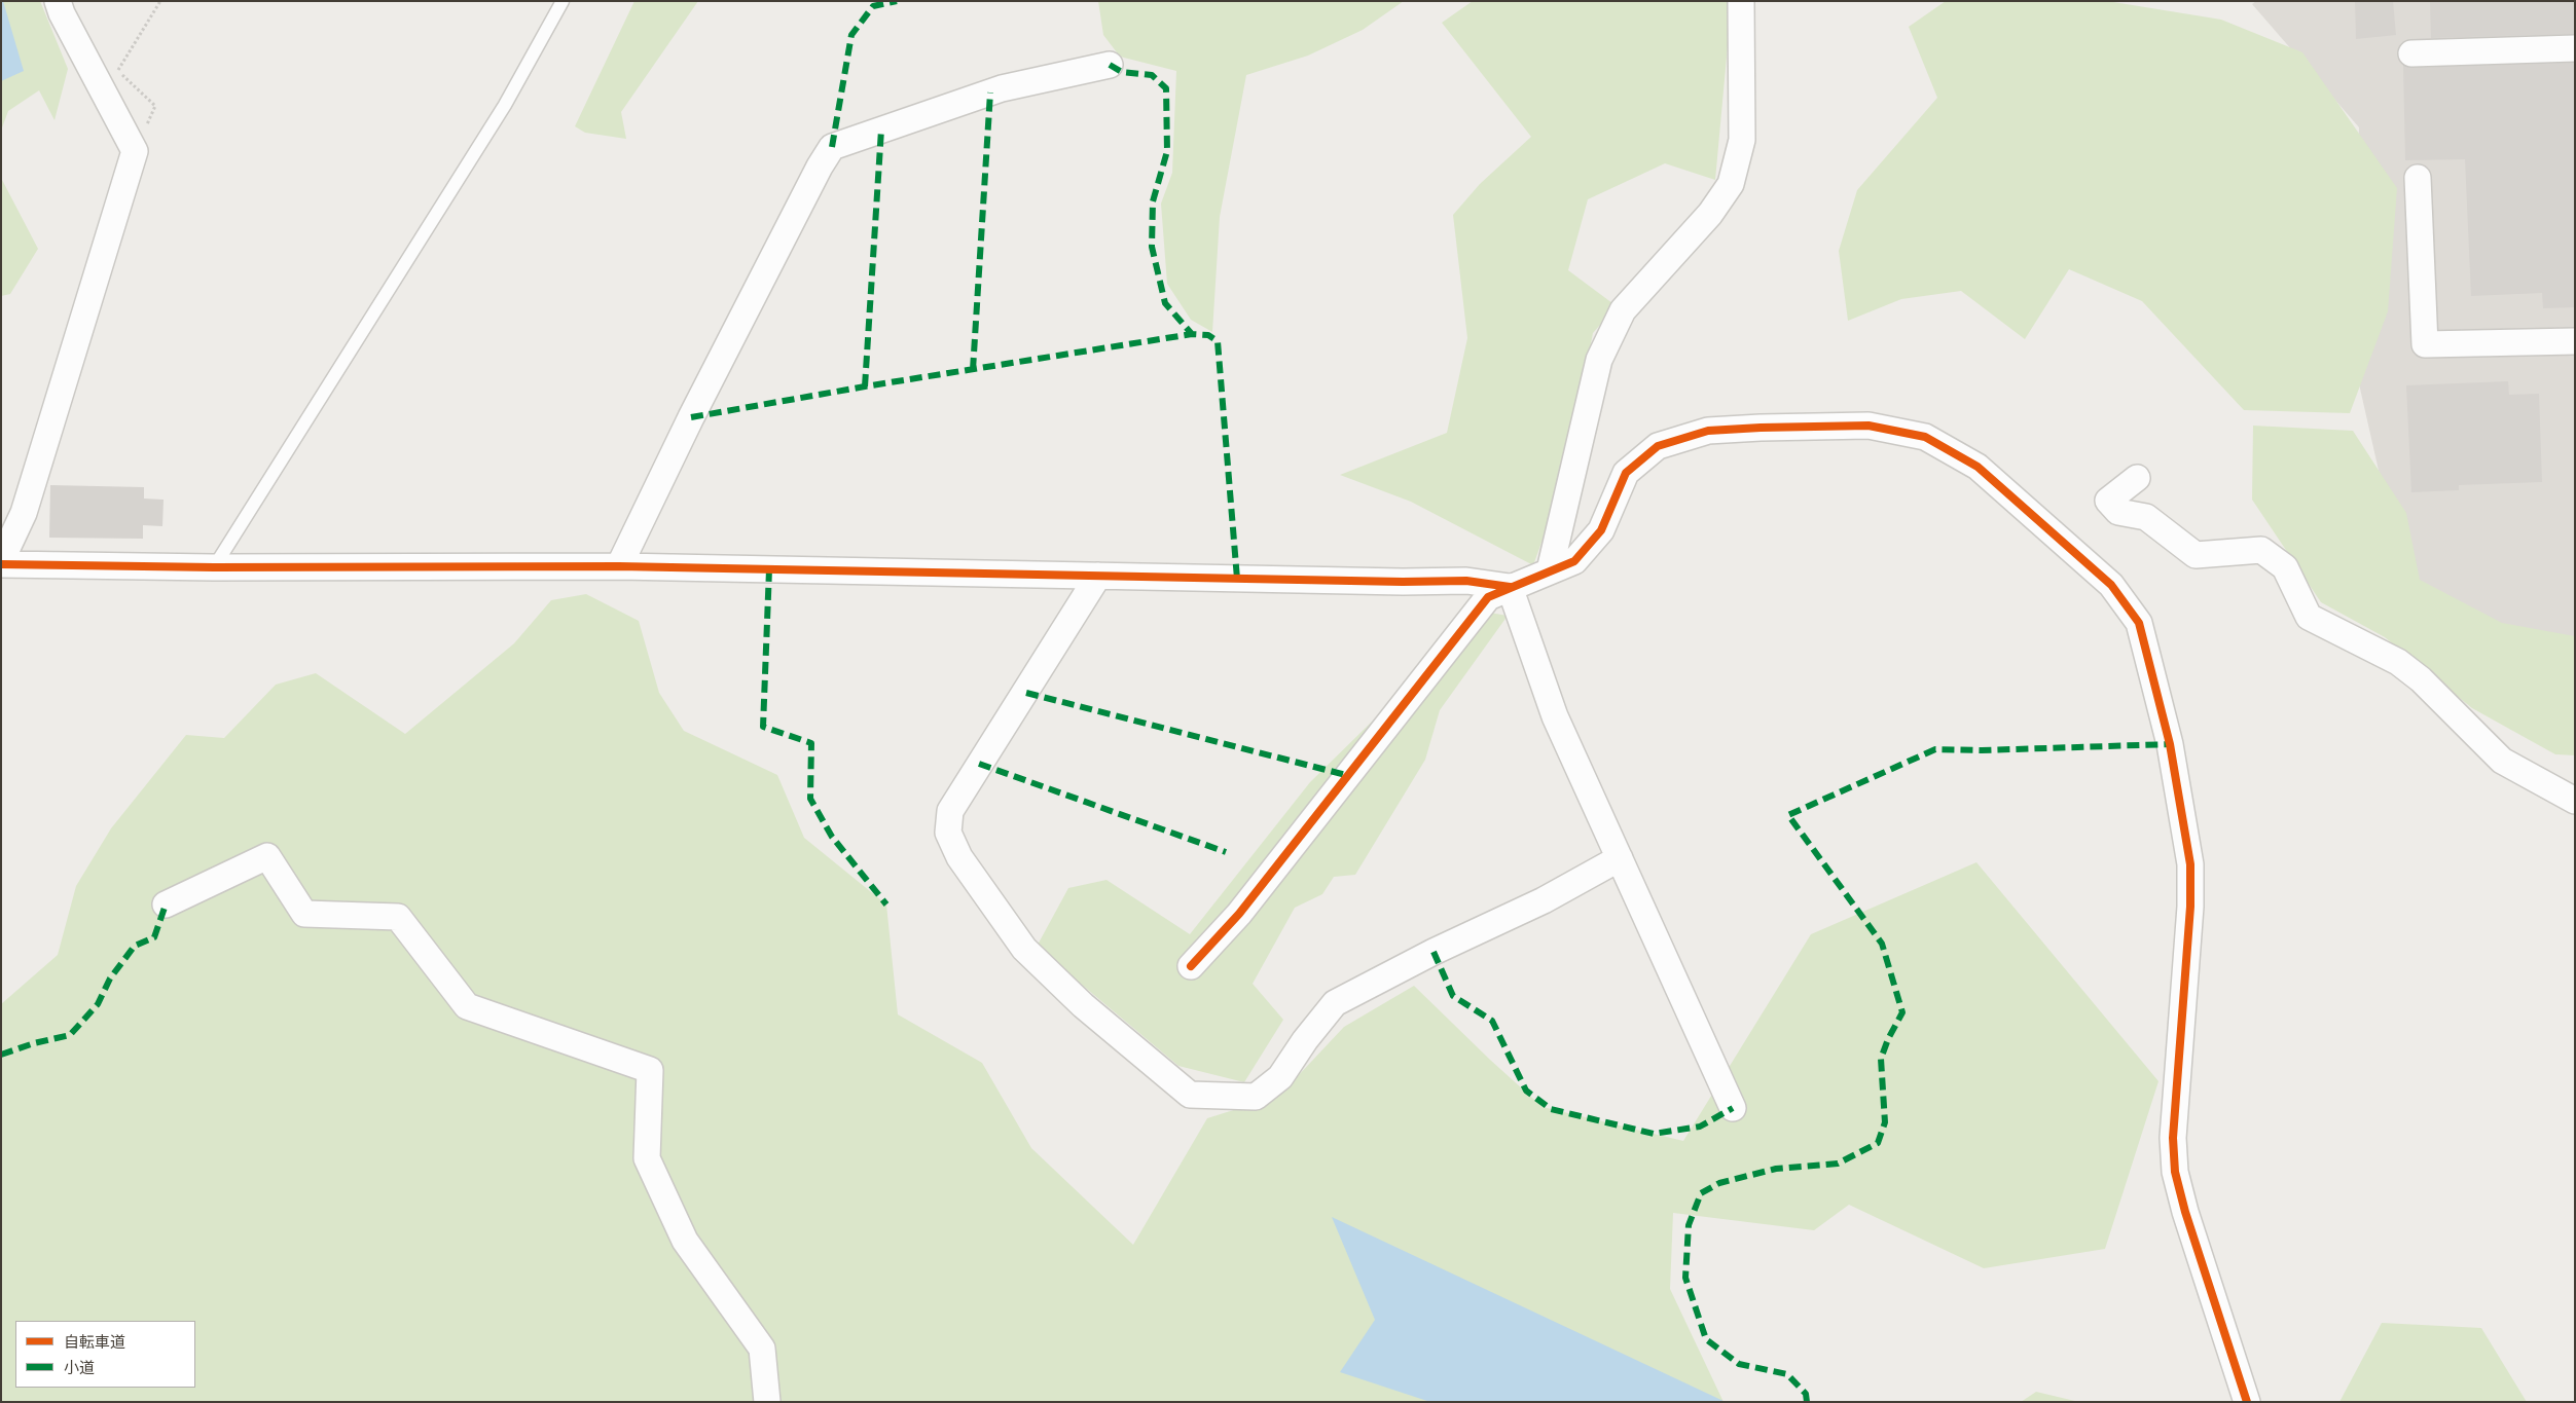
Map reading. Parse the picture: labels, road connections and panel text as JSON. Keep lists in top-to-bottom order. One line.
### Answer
{"legend":["自転車道","小道"]}
